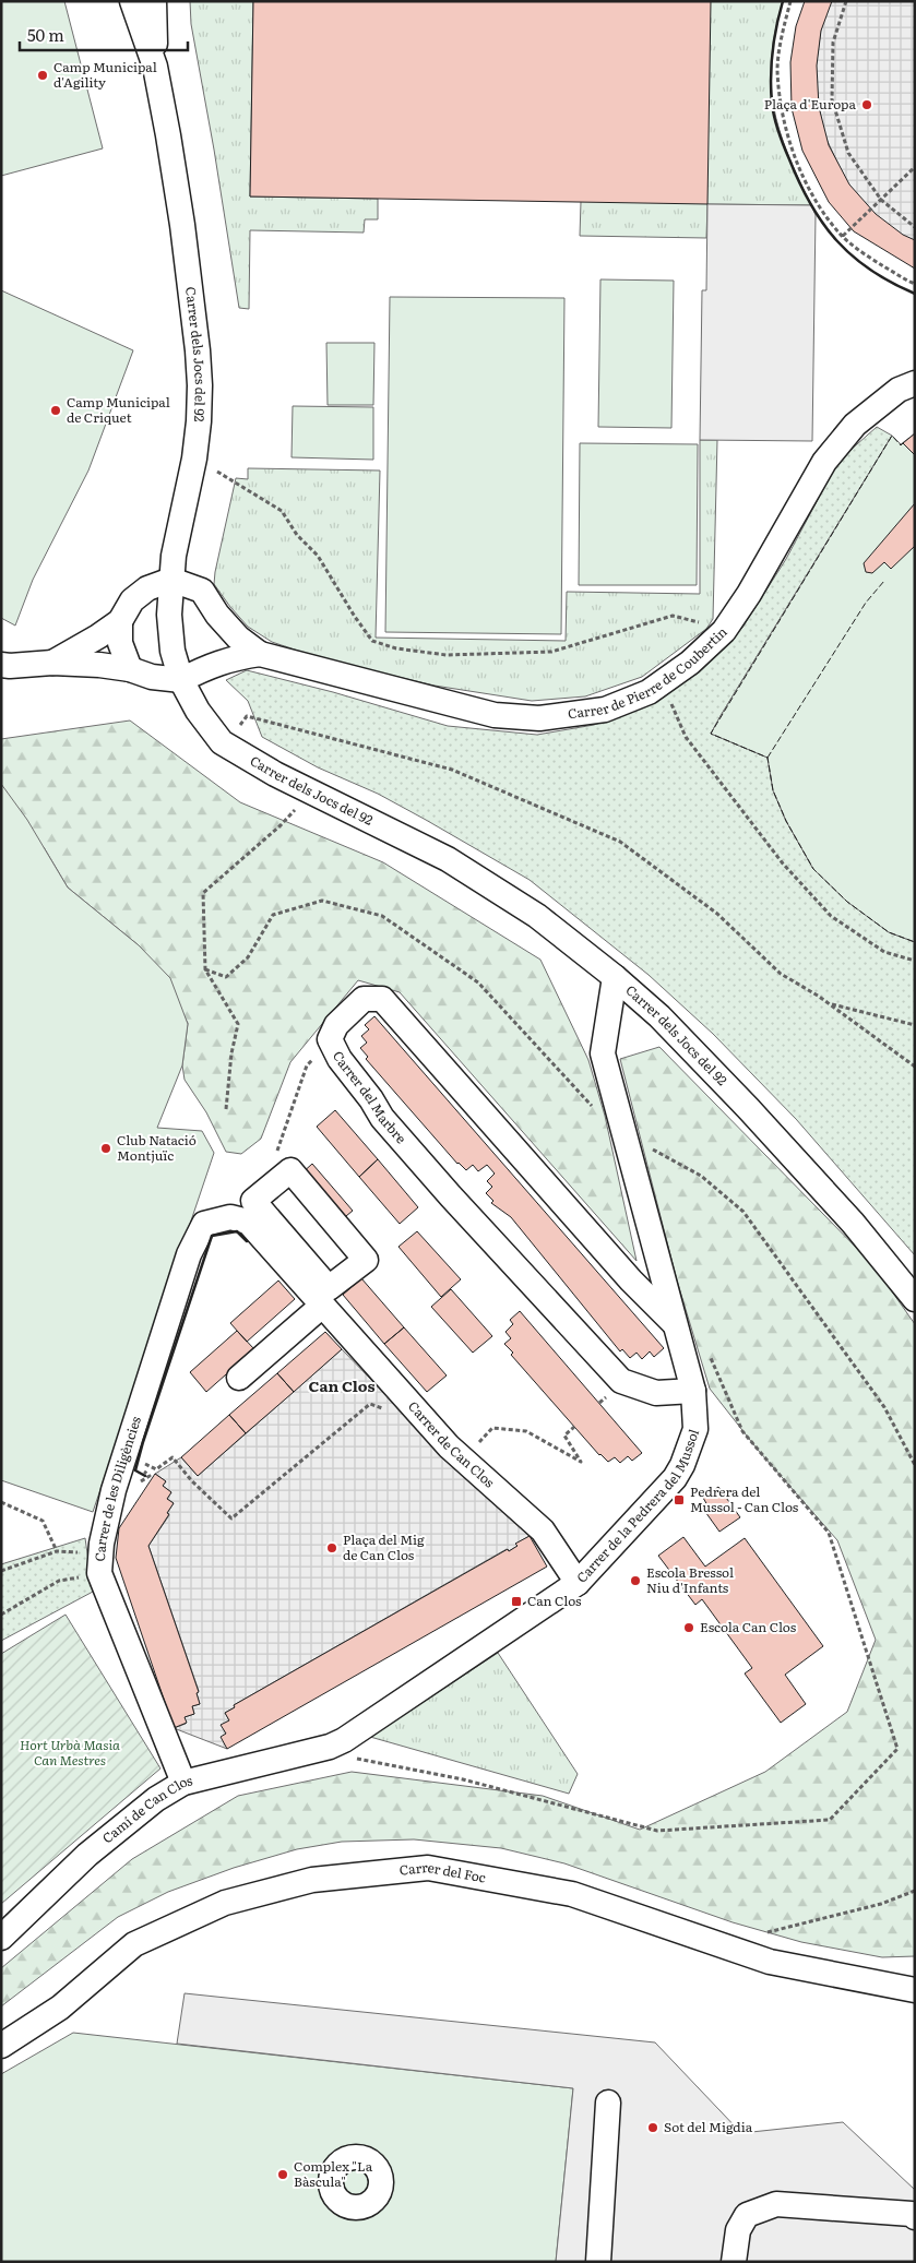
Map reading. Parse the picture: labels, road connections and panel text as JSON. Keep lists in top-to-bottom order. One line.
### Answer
{"streets":{"street":["Carrer dels Jocs del 92","Carrer de Pierre de Coubertin","Carrer del Marbre","Carrer de Can Clos","Carrer de les Diligències","Carrer de la Pedrera del Mussol","Camí de Can Clos","Carrer del Foc"]},"crossings":[["Carrer dels Jocs del 92","Carrer de Pierre de Coubertin"],["Carrer dels Jocs del 92","Carrer de la Pedrera del Mussol"],["Carrer del Marbre","Carrer de la Pedrera del Mussol"],["Carrer de Can Clos","Carrer de les Diligències"],["Carrer de Can Clos","Carrer de la Pedrera del Mussol"],["Carrer de les Diligències","Camí de Can Clos"],["Carrer de la Pedrera del Mussol","Camí de Can Clos"]],"districts":["Can Clos"],"parks":["Hort Urbà Masia Can Mestres"],"places":{"other":["Camp Municipal d'Agility","Plaça d'Europa","Camp Municipal de Criquet","Club Natació Montjuïc","Plaça del Mig de Can Clos","Escola Bressol Niu d'Infants","Escola Can Clos","Sot del Migdia","Complex \"La Bàscula\""],"transit":["Pedrera del Mussol - Can Clos","Can Clos"]},"scale_bar":"50 m"}
